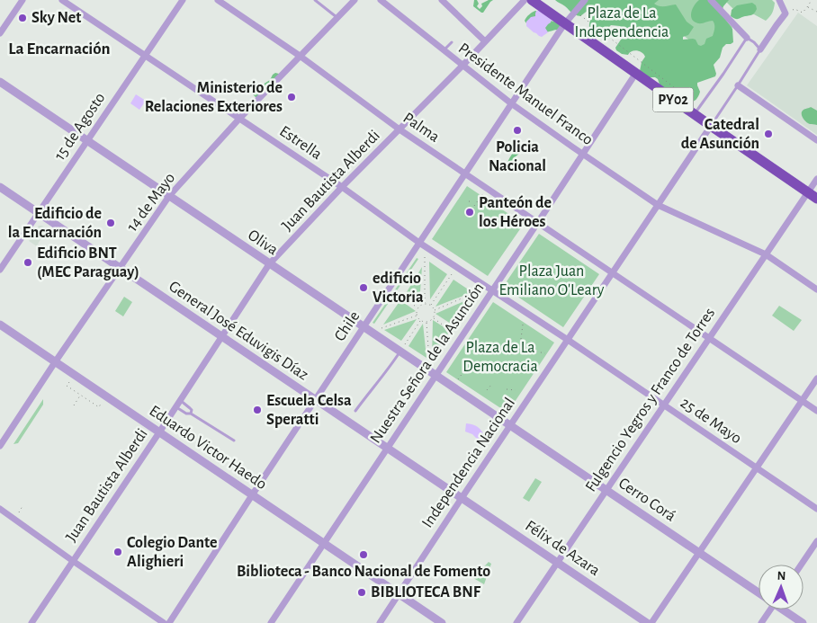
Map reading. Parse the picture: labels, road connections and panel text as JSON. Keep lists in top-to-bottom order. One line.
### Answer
{"streets":{"highway":["PY02"],"street":["Presidente Manuel Franco","15 de Agosto","Palma","Estrella","Juan Bautista Alberdi","14 de Mayo","Oliva","Chile","General José Eduvigis Díaz","Nuestra Señora de la Asunción","Fulgencio Yegros y Franco de Torres","25 de Mayo","Eduardo Victor Haedo","Independencia Nacional","Cerro Corá","Félix de Azara"]},"crossings":[["Presidente Manuel Franco","Juan Bautista Alberdi"],["Presidente Manuel Franco","Chile"],["Presidente Manuel Franco","Nuestra Señora de la Asunción"],["Presidente Manuel Franco","Fulgencio Yegros y Franco de Torres"],["Presidente Manuel Franco","Independencia Nacional"],["PY02","Chile"],["PY02","Nuestra Señora de la Asunción"],["PY02","Fulgencio Yegros y Franco de Torres"],["PY02","Independencia Nacional"],["15 de Agosto","Estrella"],["15 de Agosto","Oliva"],["15 de Agosto","General José Eduvigis Díaz"],["Palma","Juan Bautista Alberdi"],["Palma","14 de Mayo"],["Palma","Chile"],["Palma","Nuestra Señora de la Asunción"],["Palma","Fulgencio Yegros y Franco de Torres"],["Palma","Independencia Nacional"],["Estrella","Juan Bautista Alberdi"],["Estrella","14 de Mayo"],["Estrella","Chile"],["Estrella","Nuestra Señora de la Asunción"],["Estrella","25 de Mayo"],["Estrella","Independencia Nacional"],["Juan Bautista Alberdi","Oliva"],["Juan Bautista Alberdi","General José Eduvigis Díaz"],["Juan Bautista Alberdi","Eduardo Victor Haedo"],["14 de Mayo","Oliva"],["14 de Mayo","General José Eduvigis Díaz"],["14 de Mayo","Eduardo Victor Haedo"],["Oliva","Chile"],["Oliva","Nuestra Señora de la Asunción"],["Oliva","Independencia Nacional"],["Oliva","Cerro Corá"],["Chile","General José Eduvigis Díaz"],["Chile","Eduardo Victor Haedo"],["General José Eduvigis Díaz","Nuestra Señora de la Asunción"],["General José Eduvigis Díaz","Independencia Nacional"],["General José Eduvigis Díaz","Félix de Azara"],["Nuestra Señora de la Asunción","Eduardo Victor Haedo"],["Fulgencio Yegros y Franco de Torres","25 de Mayo"],["Fulgencio Yegros y Franco de Torres","Cerro Corá"],["Fulgencio Yegros y Franco de Torres","Félix de Azara"],["25 de Mayo","Independencia Nacional"],["Eduardo Victor Haedo","Independencia Nacional"],["Independencia Nacional","Cerro Corá"],["Independencia Nacional","Félix de Azara"]],"districts":["La Encarnación"],"parks":["Plaza de La Independencia","Plaza Juan Emiliano O'Leary","Plaza de La Democracia"],"places":["Sky Net","Ministerio de Relaciones Exteriores","Policia Nacional","Catedral de Asunción","Panteón de los Héroes","Edificio de la Encarnación","Edificio BNT (MEC Paraguay)","edificio Victoria","Escuela Celsa Speratti","Colegio Dante Alighieri","Biblioteca - Banco Nacional de Fomento","BIBLIOTECA BNF"],"north":"top"}
